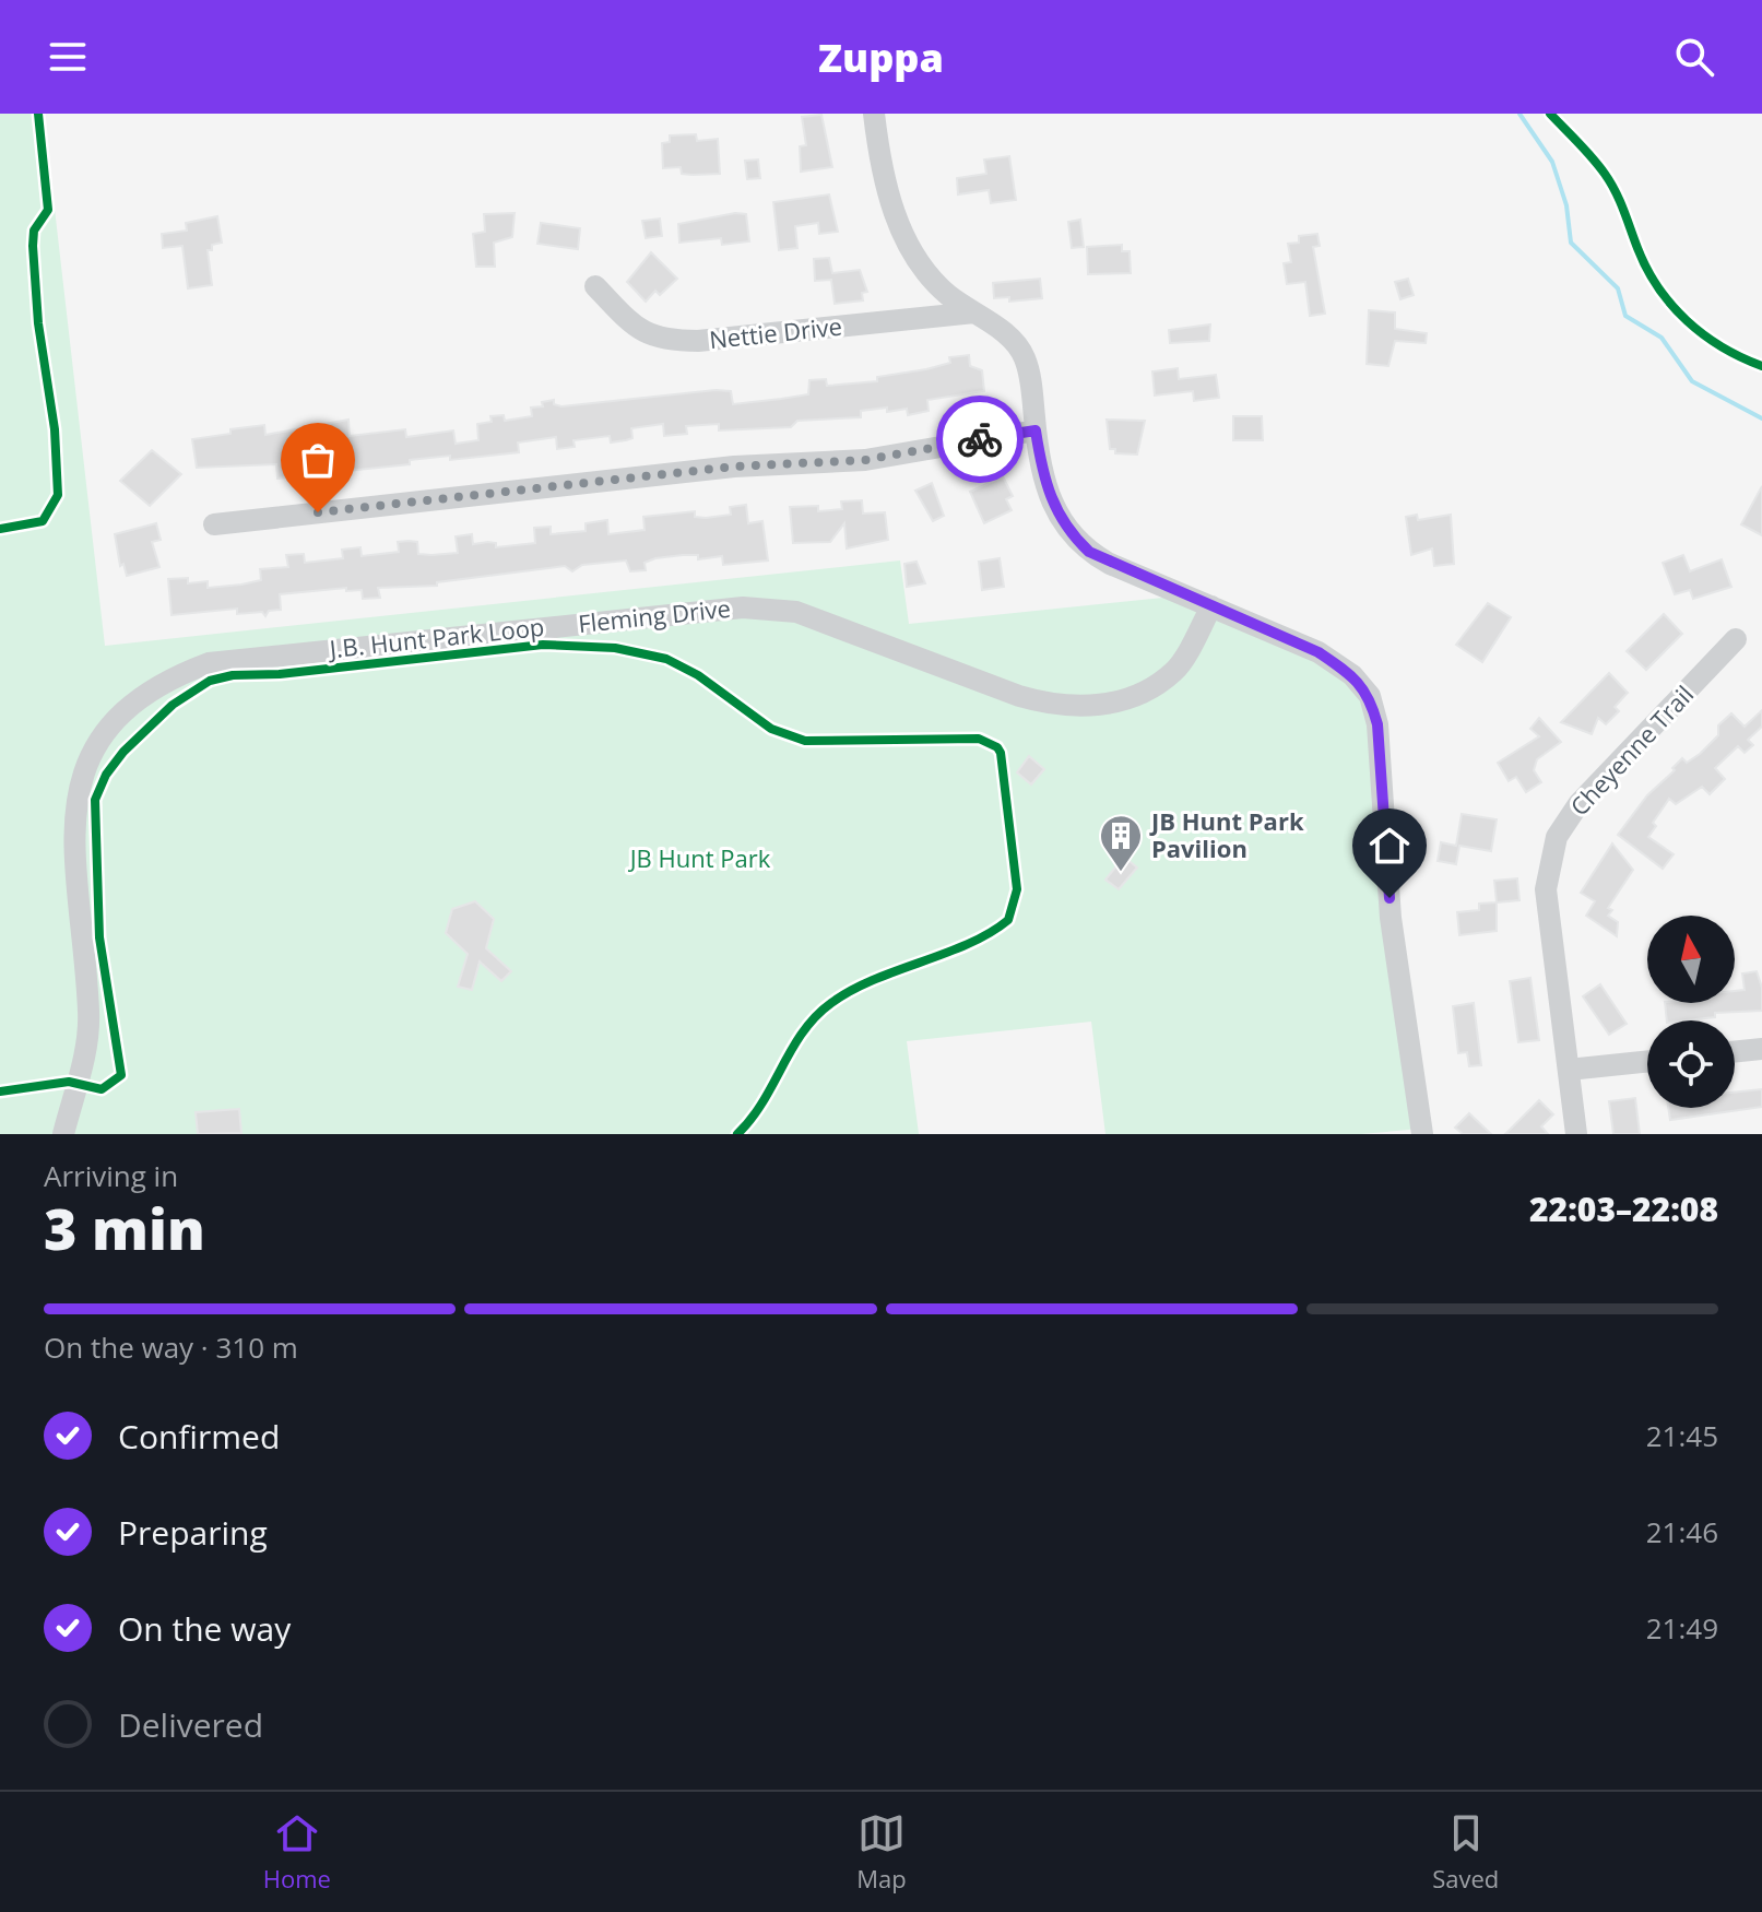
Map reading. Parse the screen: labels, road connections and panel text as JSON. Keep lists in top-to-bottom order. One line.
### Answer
{"streets":{"street":["Nettie Drive","Fleming Drive","Cheyenne Trail"],"cycle path":["J.B. Hunt Park Loop"]},"parks":["JB Hunt Park"],"places":{"building":["JB Hunt Park Pavilion"]},"north":"top","page":{"header":"Zuppa","heading":["3 min","Arriving in","22:03–22:08"],"bar":"On the way · 310 m","list":[["Confirmed","21:45"],["Preparing","21:46"],["On the way","21:49"],"Delivered"],"tabs":["Home","Map","Saved"]}}
